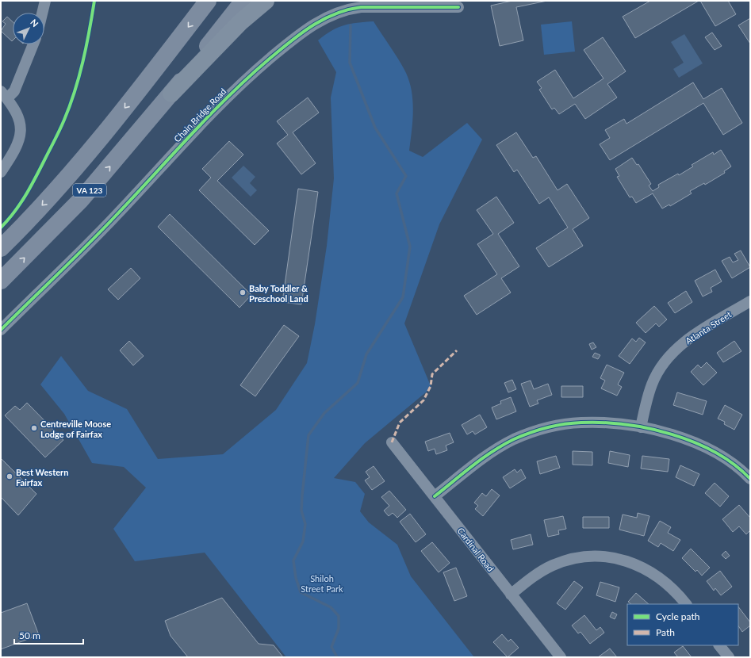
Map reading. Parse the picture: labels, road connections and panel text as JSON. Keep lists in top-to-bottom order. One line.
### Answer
{"streets":{"main road":["VA 123"],"street":["Chain Bridge Road","Atlanta Street","Cardinal Road"]},"parks":["Shiloh Street Park"],"places":["Baby Toddler & Preschool Land","Centreville Moose Lodge of Fairfax","Best Western Fairfax"],"legend":["Cycle path","Path"],"scale_bar":"50 m","north":"top right"}
